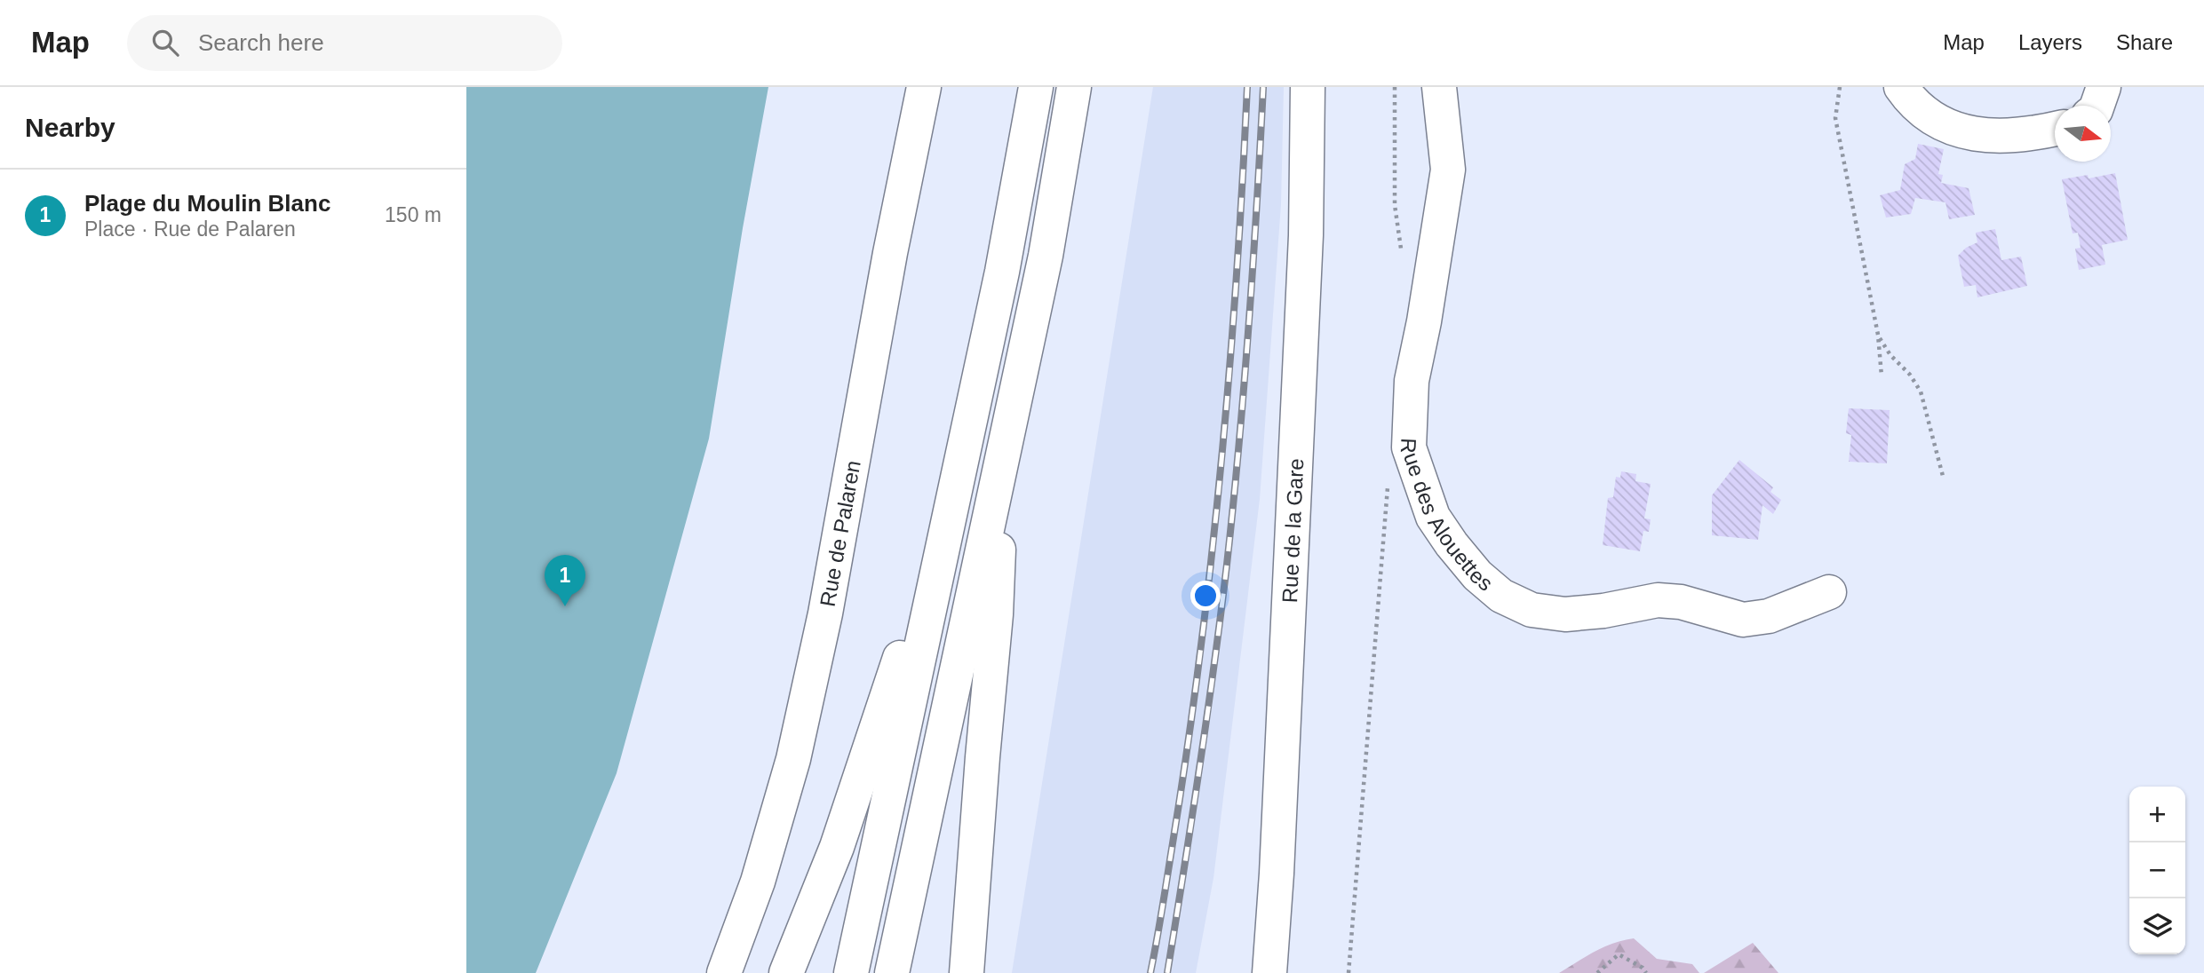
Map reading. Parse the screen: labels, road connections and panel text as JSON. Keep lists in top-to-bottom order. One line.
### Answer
{"streets":{"main road":["Rue des Alouettes","Rue de la Gare","Rue de Palaren"]},"north":"right","page":{"header":"Map","search":"Search here","nav":["Map","Layers","Share"],"heading":"Nearby","list":[{"mark":"1","name":"Plage du Moulin Blanc","note":"Place · Rue de Palaren","value":"150 m"}],"pins":"1","map_buttons":["+","−"]}}
